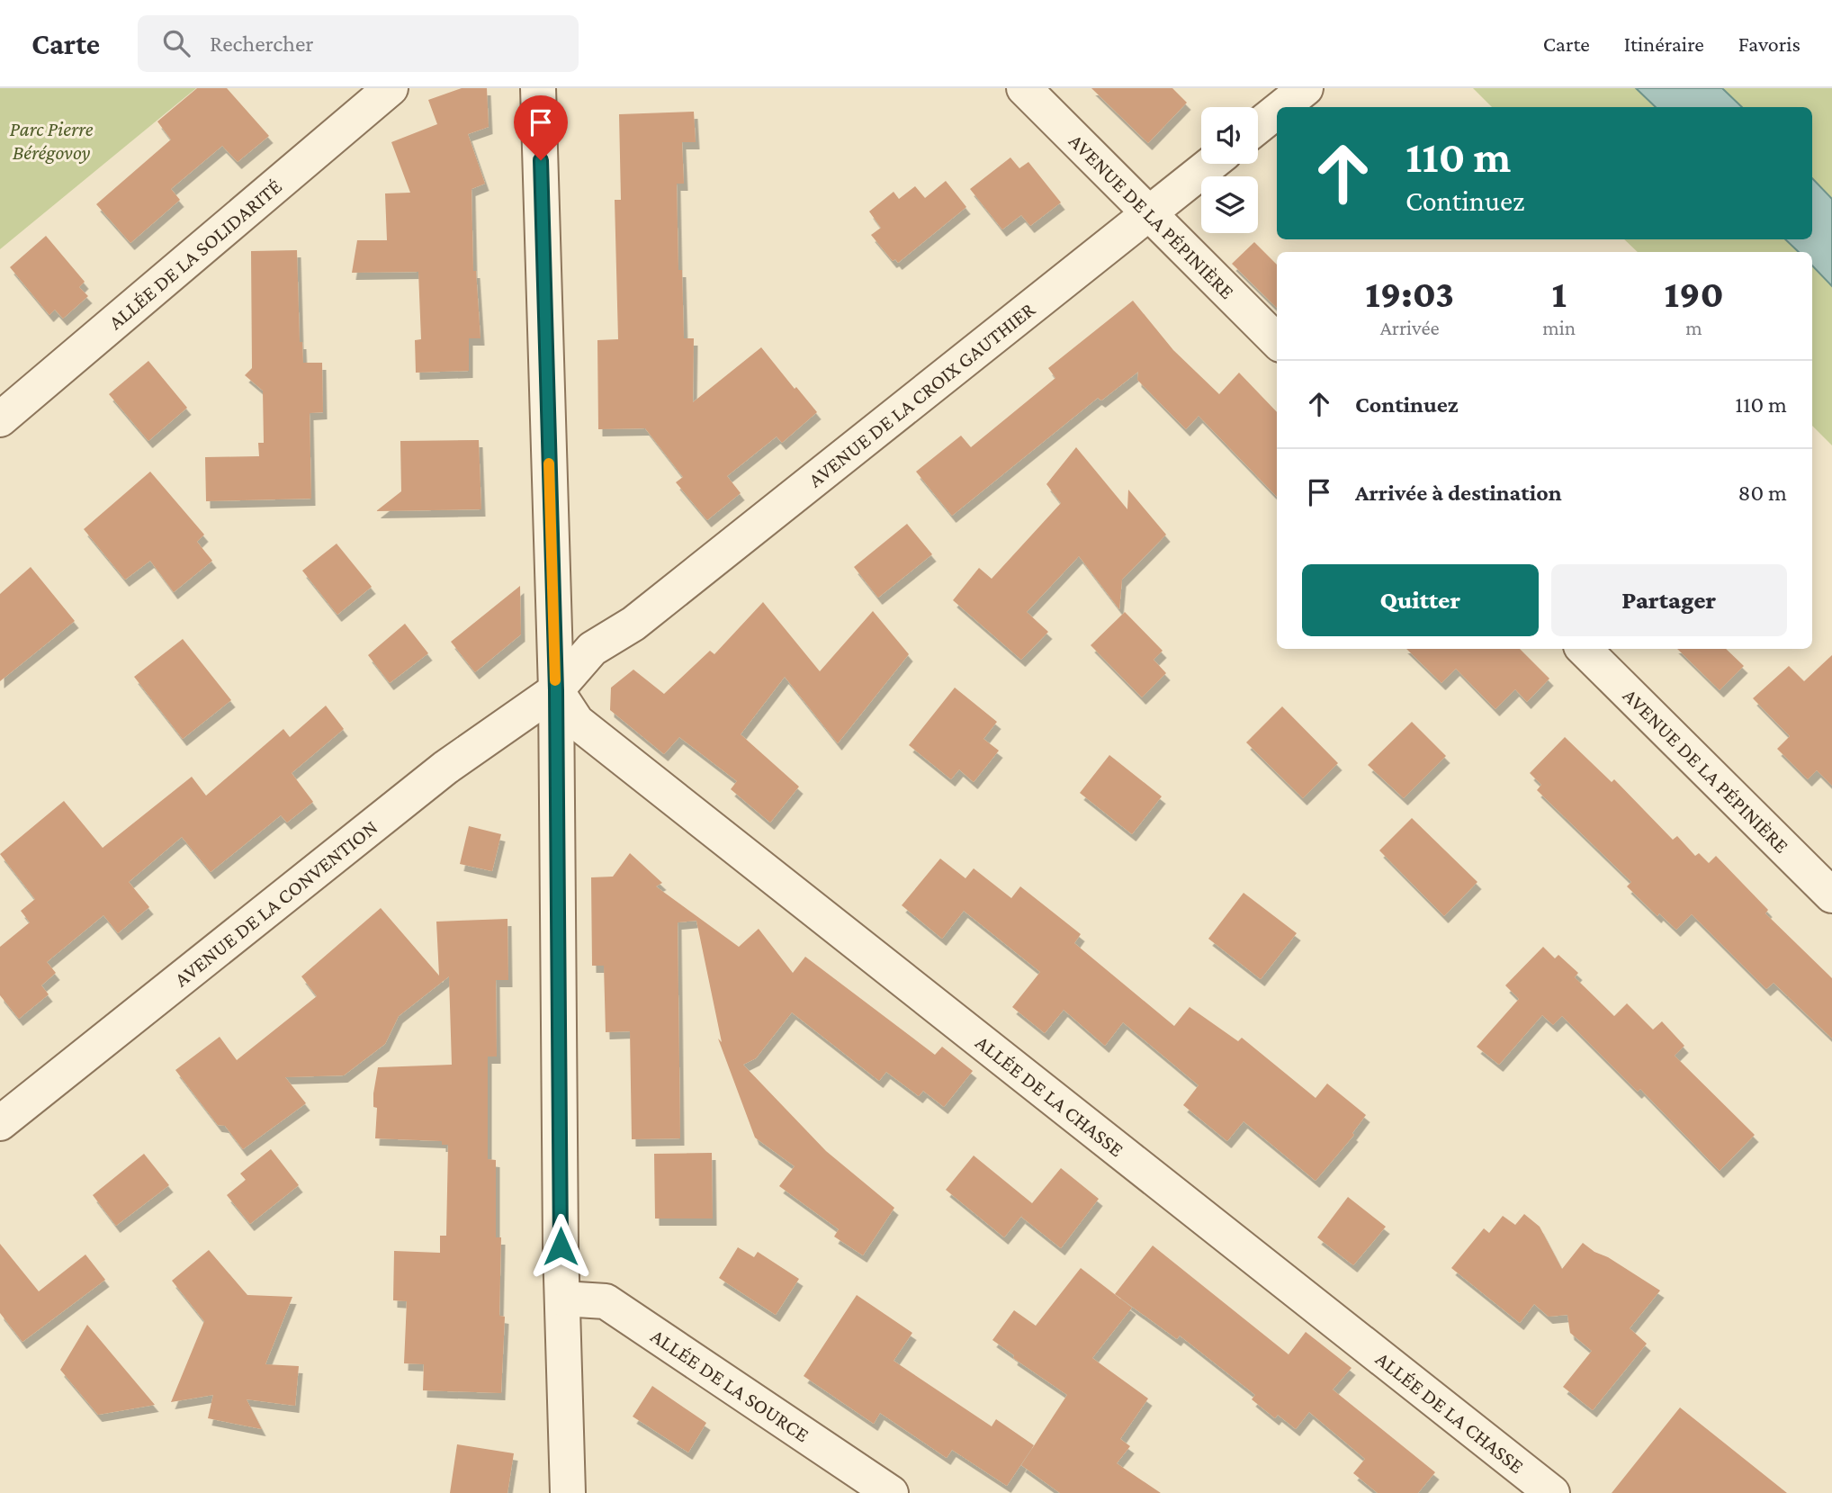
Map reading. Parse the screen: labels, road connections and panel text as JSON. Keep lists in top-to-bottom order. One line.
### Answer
{"streets":{"street":["AVENUE DE LA PÉPINIÈRE","ALLÉE DE LA SOLIDARITÉ","AVENUE DE LA CROIX GAUTHIER","AVENUE DE LA CONVENTION","ALLÉE DE LA CHASSE","ALLÉE DE LA SOURCE"]},"crossings":[["AVENUE DE LA PÉPINIÈRE","AVENUE DE LA CROIX GAUTHIER"],["AVENUE DE LA CROIX GAUTHIER","AVENUE DE LA CONVENTION"],["AVENUE DE LA CROIX GAUTHIER","ALLÉE DE LA CHASSE"],["AVENUE DE LA CONVENTION","ALLÉE DE LA CHASSE"]],"parks":["Parc Pierre Bérégovoy"],"page":{"header":"Carte","search":"Rechercher","nav":["Carte","Itinéraire","Favoris"],"turn":["110 m","Continuez"],"eta":["19:03","Arrivée","1","min","190","m"],"list":[{"name":"Continuez","value":"110 m"},{"name":"Arrivée à destination","value":"80 m"}],"buttons":["Quitter","Partager"]}}
